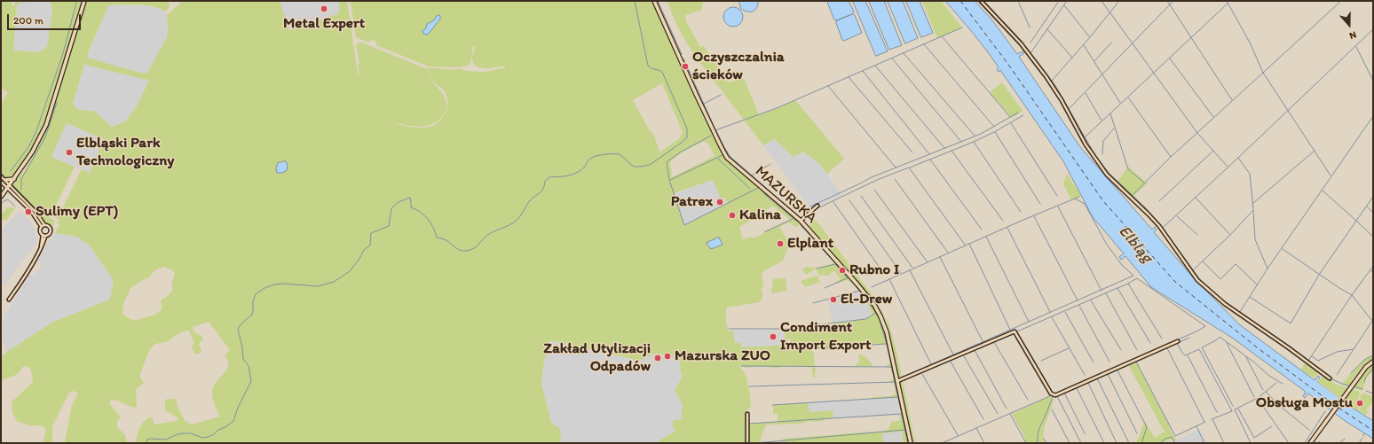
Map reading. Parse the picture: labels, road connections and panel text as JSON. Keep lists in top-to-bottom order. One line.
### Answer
{"streets":{"main road":["MAZURSKA"]},"water":["Elbląg"],"places":["Metal Expert","Oczyszczalnia ścieków","Elbląski Park Technologiczny","Patrex","Sulimy (EPT)","Kalina","Elplant","Rubno I","El-Drew","Condiment Import Export","Mazurska ZUO","Zakład Utylizacji Odpadów","Obsługa Mostu"],"scale_bar":"200 m","north":"bottom"}
